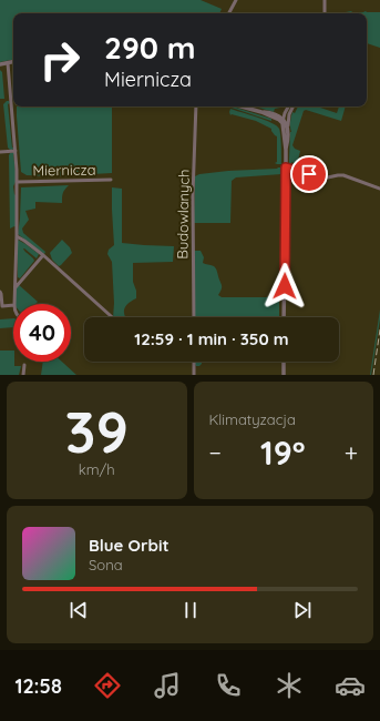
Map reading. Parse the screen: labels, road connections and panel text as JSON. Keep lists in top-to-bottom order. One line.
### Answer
{"streets":{"street":["Miernicza","Budowlanych"]},"page":{"turn":["290 m","Miernicza"],"limit":"40","trip":"12:59 · 1 min · 350 m","tile":[["39","km/h"],"Klimatyzacja"],"heat":["−","19°","+"],"song":["Blue Orbit","Sona"],"tabs":"12:58"}}
